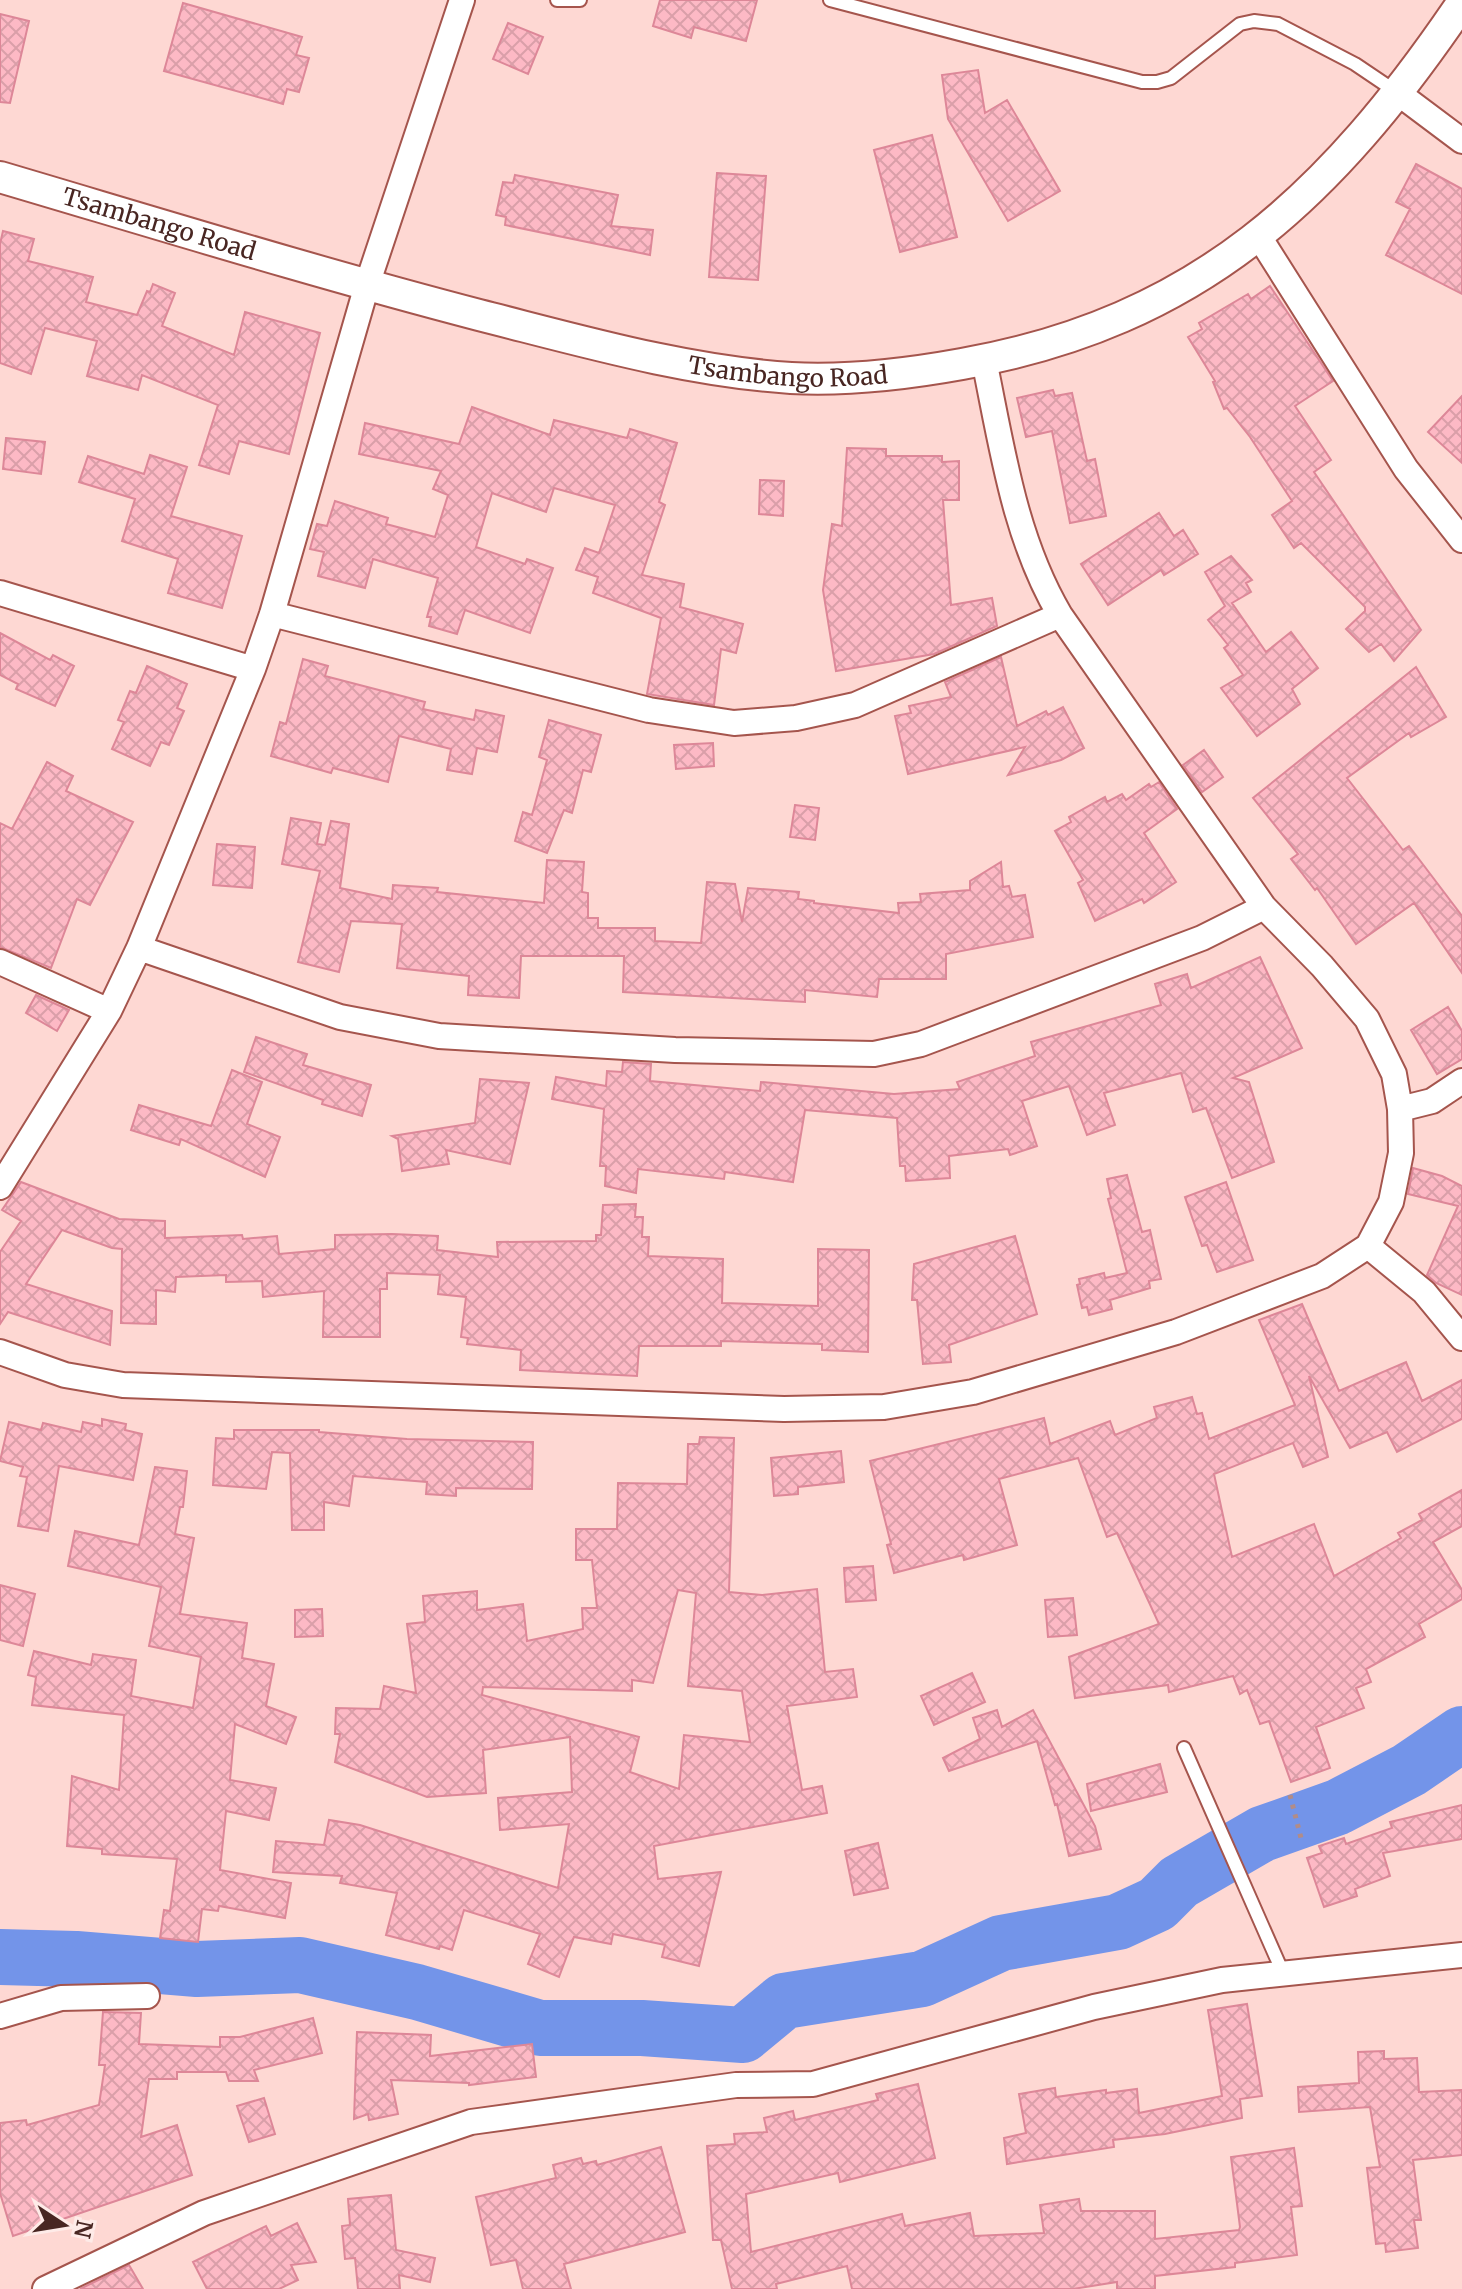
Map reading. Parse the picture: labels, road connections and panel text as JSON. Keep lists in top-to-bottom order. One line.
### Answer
{"streets":{"street":["Tsambango Road"]},"north":"right"}
